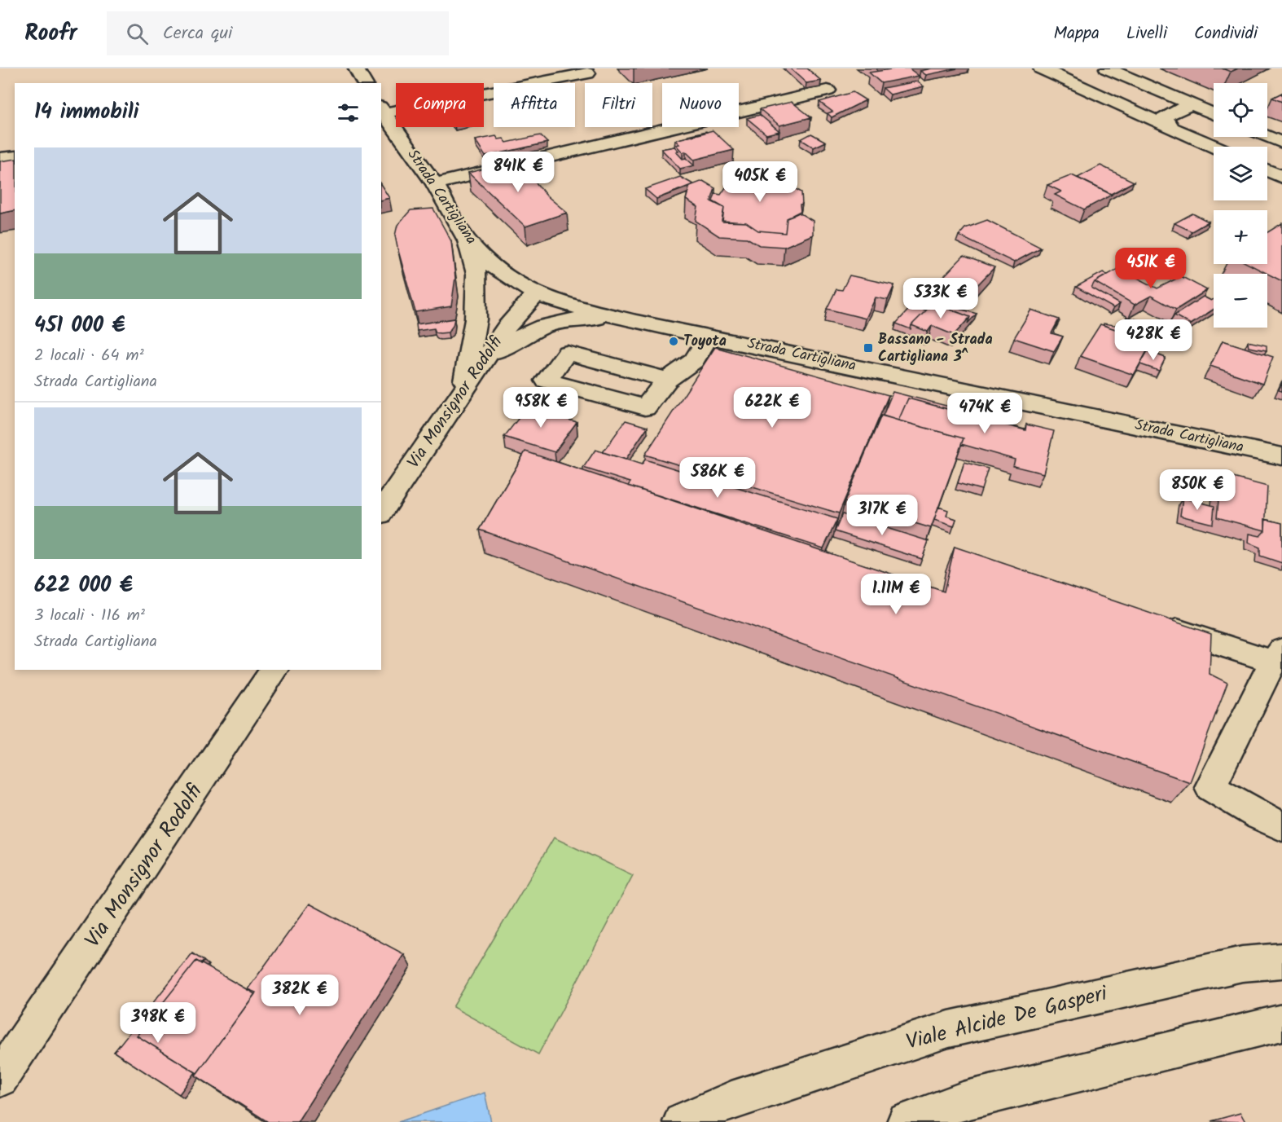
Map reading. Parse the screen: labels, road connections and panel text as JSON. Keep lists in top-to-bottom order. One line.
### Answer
{"streets":{"street":["Strada Cartigliana","Via Monsignor Rodolfi","Viale Alcide De Gasperi"]},"crossings":[["Strada Cartigliana","Via Monsignor Rodolfi"]],"places":{"other":["Toyota"],"transit":["Bassano - Strada Cartigliana 3^"]},"page":{"header":"Roofr","search":"Cerca qui","nav":["Mappa","Livelli","Condividi"],"map_buttons":["+","−"],"chip":["Compra","Affitta","Filtri","Nuovo"],"heading":"14 immobili","list":[{"name":"451 000 €","note":"2 locali · 64 m² · Strada Cartigliana"},{"name":"622 000 €","note":"3 locali · 116 m² · Strada Cartigliana"}],"price":["841K €","405K €","451K €","533K €","428K €","958K €","622K €","474K €","586K €","850K €","317K €","1.11M €","382K €","398K €"]}}
